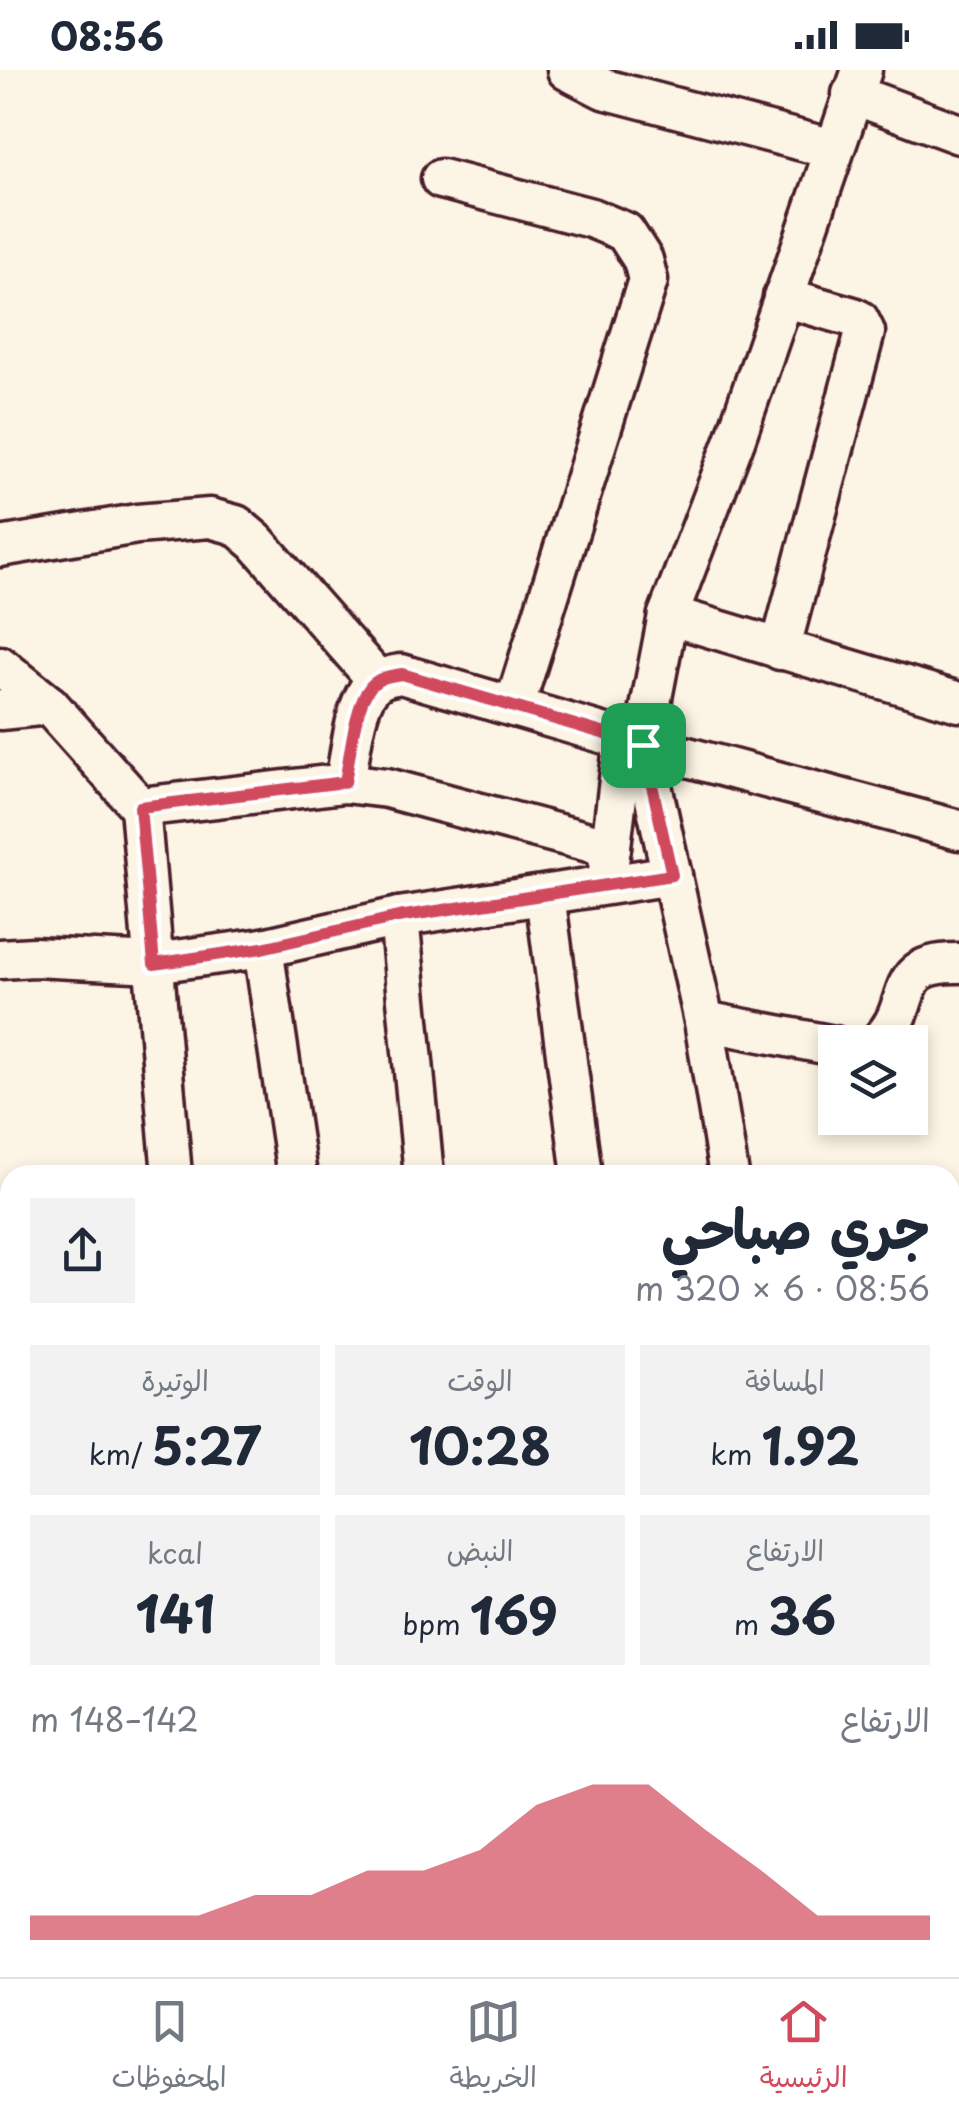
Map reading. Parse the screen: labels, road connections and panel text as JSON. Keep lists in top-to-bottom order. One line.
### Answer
{"page":{"status":"08:56","heading":["جري صباحي","08:56 · 6 × 320 m"],"stats":[["المسافة","1.92 km"],["الوقت","10:28"],["الوتيرة","5:27 /km"],["الارتفاع","36 m"],["النبض","169 bpm"],["kcal","141"]],"chart":["الارتفاع","142–148 m"],"tabs":["الرئيسية","الخريطة","المحفوظات"]}}
